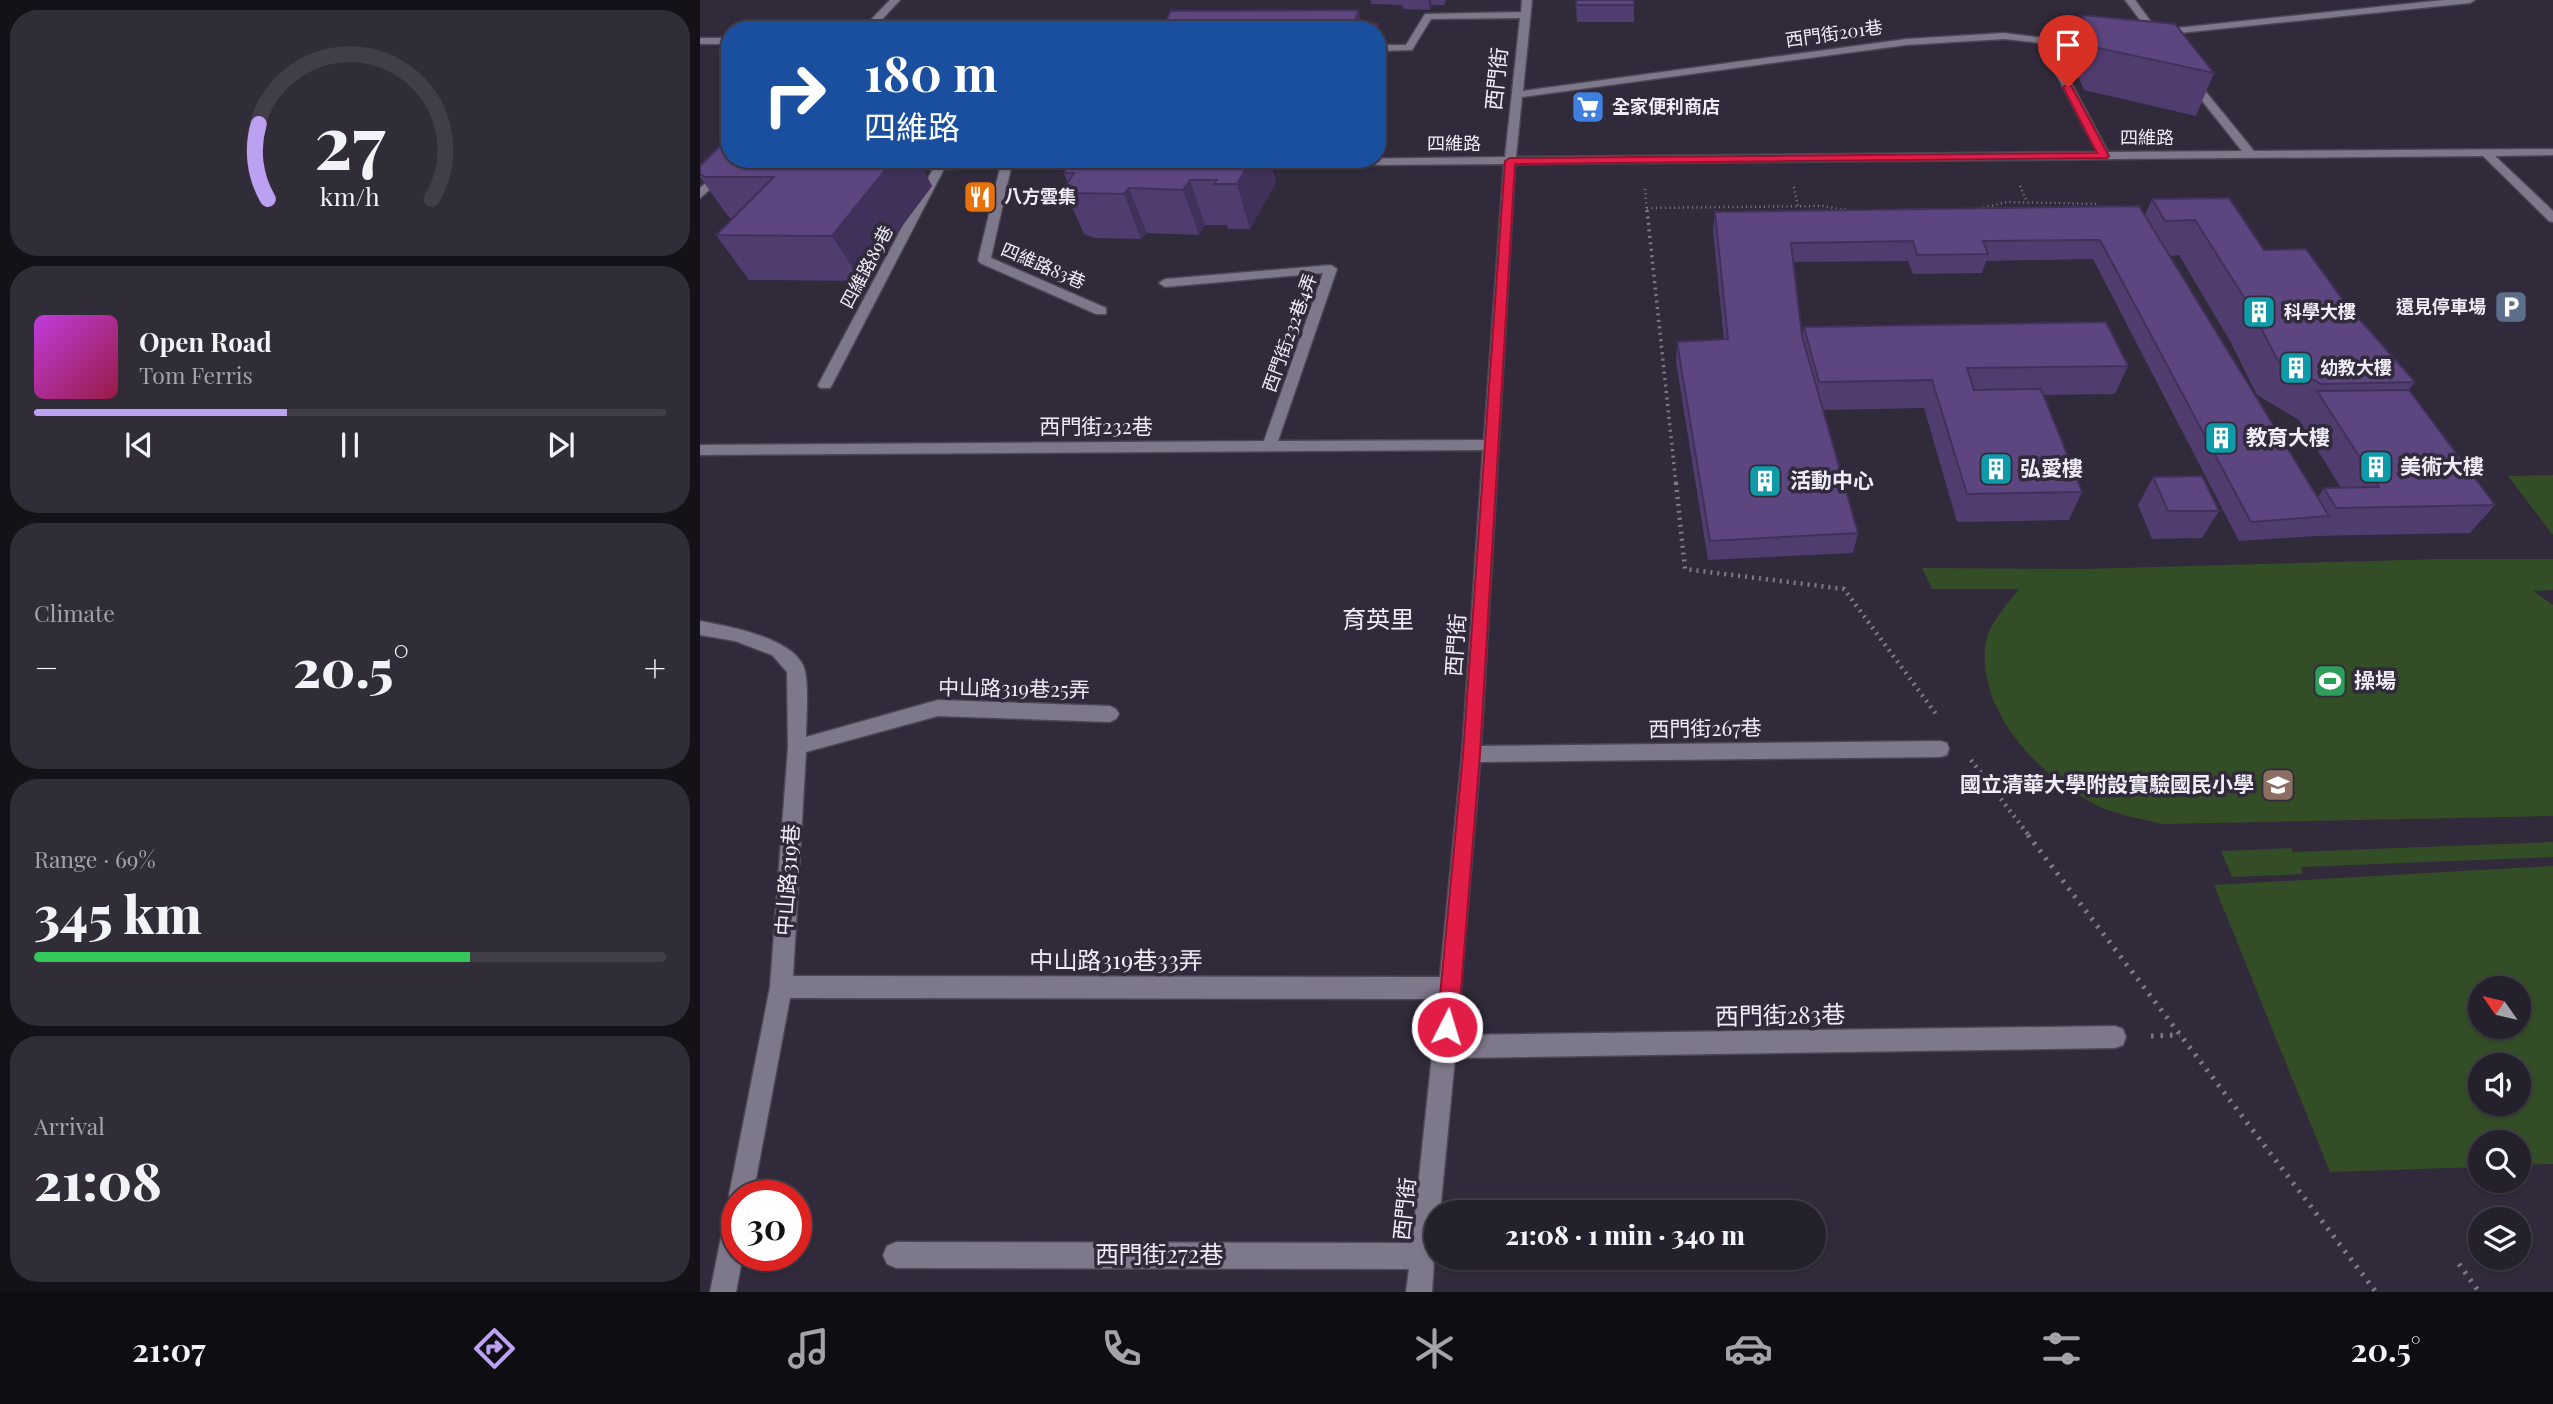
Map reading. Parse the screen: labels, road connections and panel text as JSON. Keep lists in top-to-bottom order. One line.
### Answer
{"streets":{"street":["西門街201巷","西門街","四維路","四維路83巷","四維路89巷","西門街232巷4弄","西門街232巷","中山路319巷25弄","西門街267巷","中山路319巷","中山路319巷33弄","西門街283巷","西門街272巷"]},"crossings":[["西門街201巷","西門街"],["西門街","四維路"],["西門街","西門街232巷"],["西門街","西門街267巷"],["西門街","中山路319巷33弄"],["西門街","西門街283巷"],["西門街","西門街272巷"],["西門街232巷4弄","西門街232巷"],["中山路319巷25弄","中山路319巷"],["中山路319巷","中山路319巷33弄"]],"districts":["育英里"],"places":{"supermarket":["全家便利商店"],"restaurant":["八方雲集"],"parking":["遠見停車場"],"building":["科學大樓","幼教大樓","教育大樓","美術大樓","弘愛樓","活動中心"],"sports":["操場"],"school or university":["國立清華大學附設實驗國民小學"]},"north":"top left","page":{"turn":["180 m","四維路"],"song":["Open Road","Tom Ferris"],"tile":["Climate",["Range · 69%","345 km"],["Arrival","21:08"]],"heat":["−","20.5°","+"],"limit":"30","trip":"21:08 · 1 min · 340 m","tabs":["21:07","20.5°"],"gauge":["27","km/h"]}}
